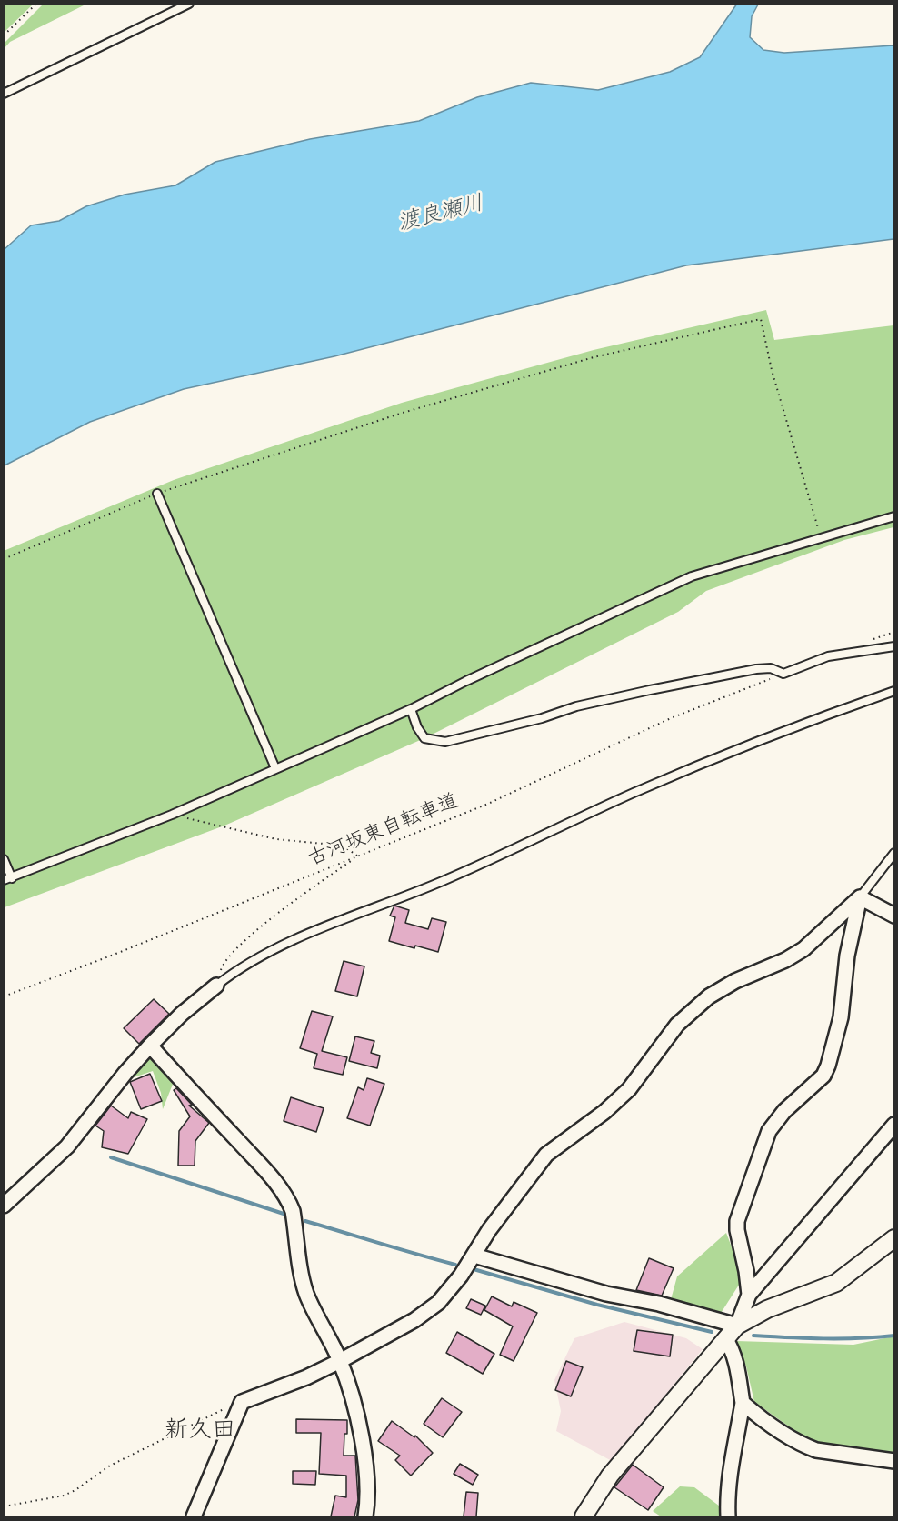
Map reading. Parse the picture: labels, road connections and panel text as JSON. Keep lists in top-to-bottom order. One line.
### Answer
{"streets":{"path":["古河坂東自転車道"]},"districts":["新久田"],"water":["渡良瀬川"]}
